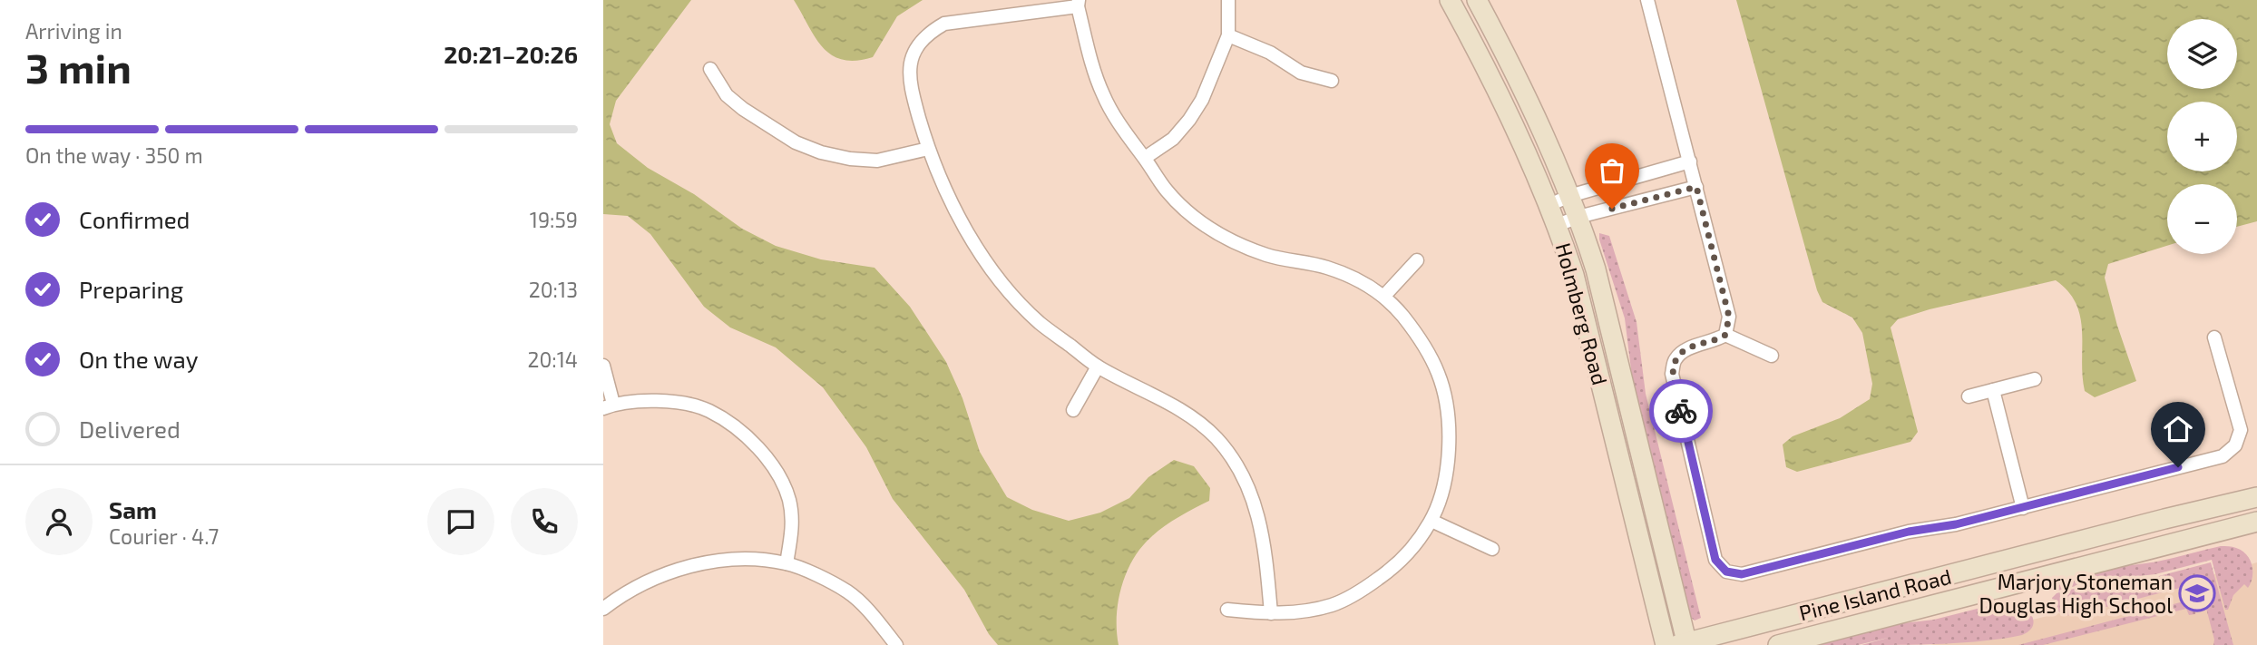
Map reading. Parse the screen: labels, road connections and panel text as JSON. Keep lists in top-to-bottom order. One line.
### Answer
{"streets":{"street":["Holmberg Road","Pine Island Road"]},"crossings":[["Holmberg Road","Pine Island Road"]],"places":{"school or university":["Marjory Stoneman Douglas High School"]},"page":{"heading":["3 min","Arriving in","20:21–20:26"],"panel":["Sam","Courier · 4.7"],"map_buttons":["+","−"],"bar":"On the way · 350 m","list":[["Confirmed","19:59"],["Preparing","20:13"],["On the way","20:14"],"Delivered"]}}
